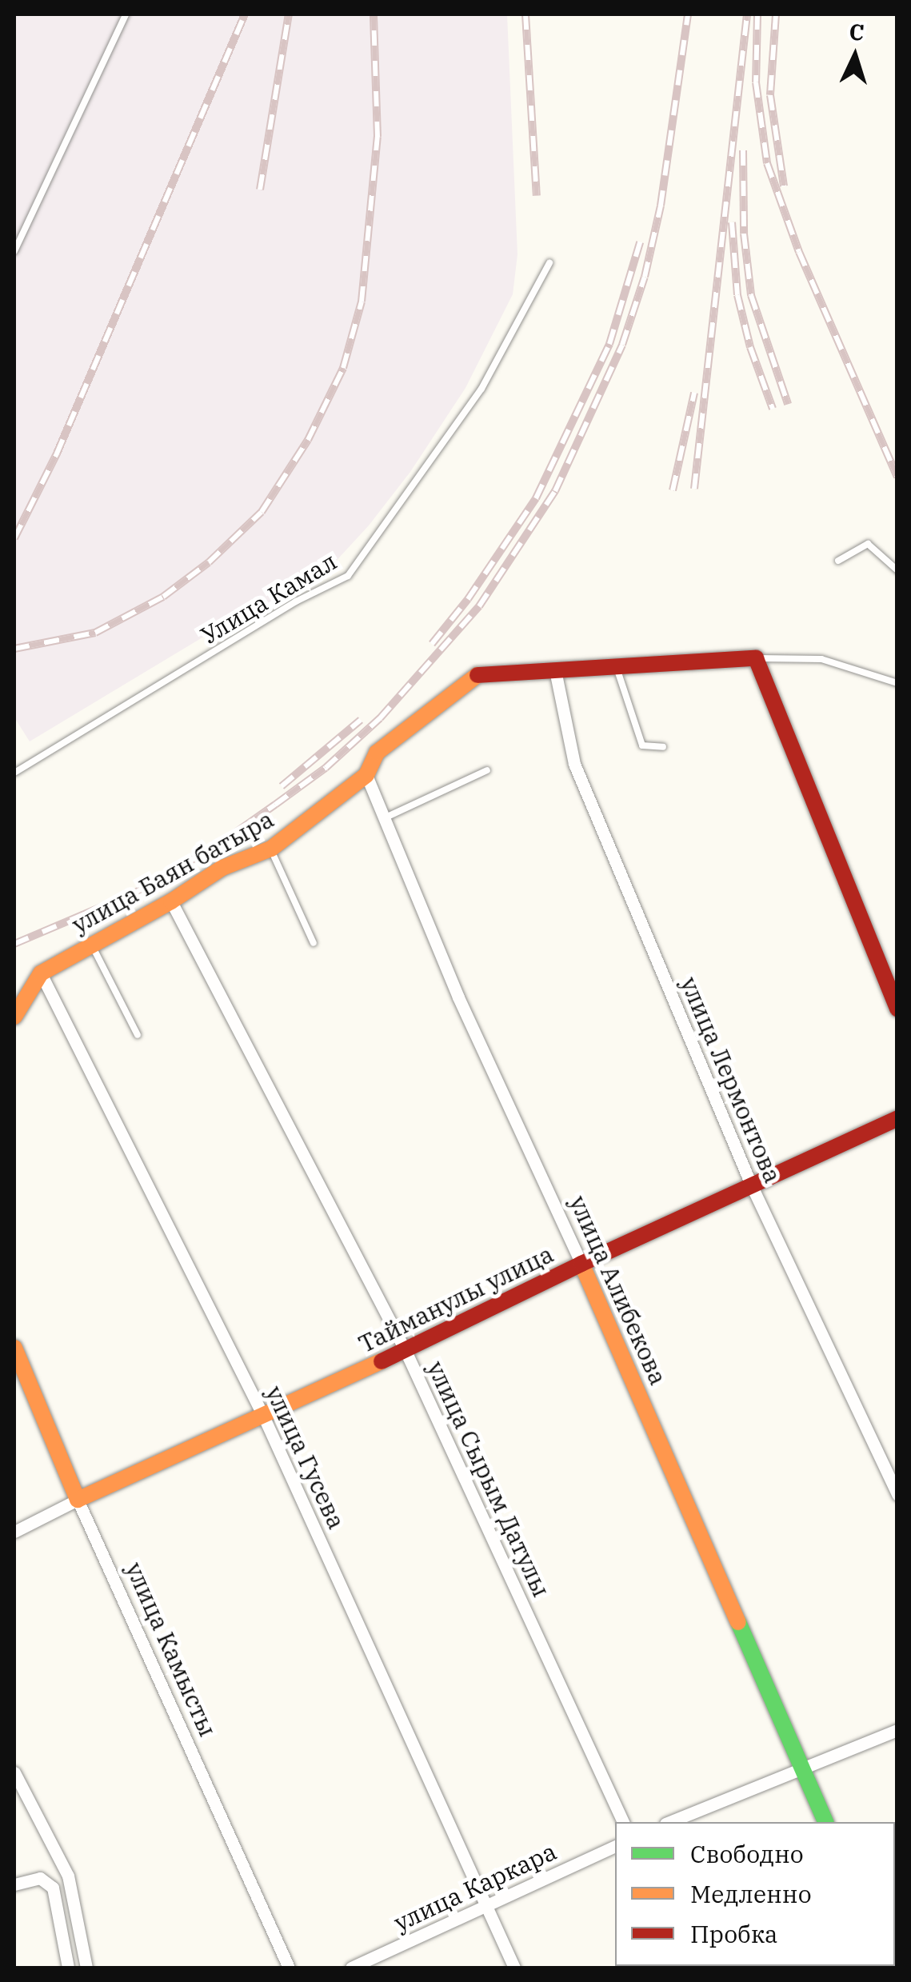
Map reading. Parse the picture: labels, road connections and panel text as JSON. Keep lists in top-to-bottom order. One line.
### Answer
{"streets":{"street":["улица Баян батыра","улица Лермонтова","улица Алибекова","Тайманулы улица","улица Гусева","улица Сырым Датулы","улица Камысты","улица Каркара"],"lane":["Улица Камал"]},"crossings":[["улица Баян батыра","улица Лермонтова"],["улица Баян батыра","улица Алибекова"],["улица Баян батыра","улица Гусева"],["улица Баян батыра","улица Сырым Датулы"],["улица Лермонтова","Тайманулы улица"],["улица Алибекова","Тайманулы улица"],["Тайманулы улица","улица Гусева"],["Тайманулы улица","улица Сырым Датулы"],["Тайманулы улица","улица Камысты"],["улица Гусева","улица Каркара"]],"legend":["Свободно","Медленно","Пробка"],"north":"top"}
